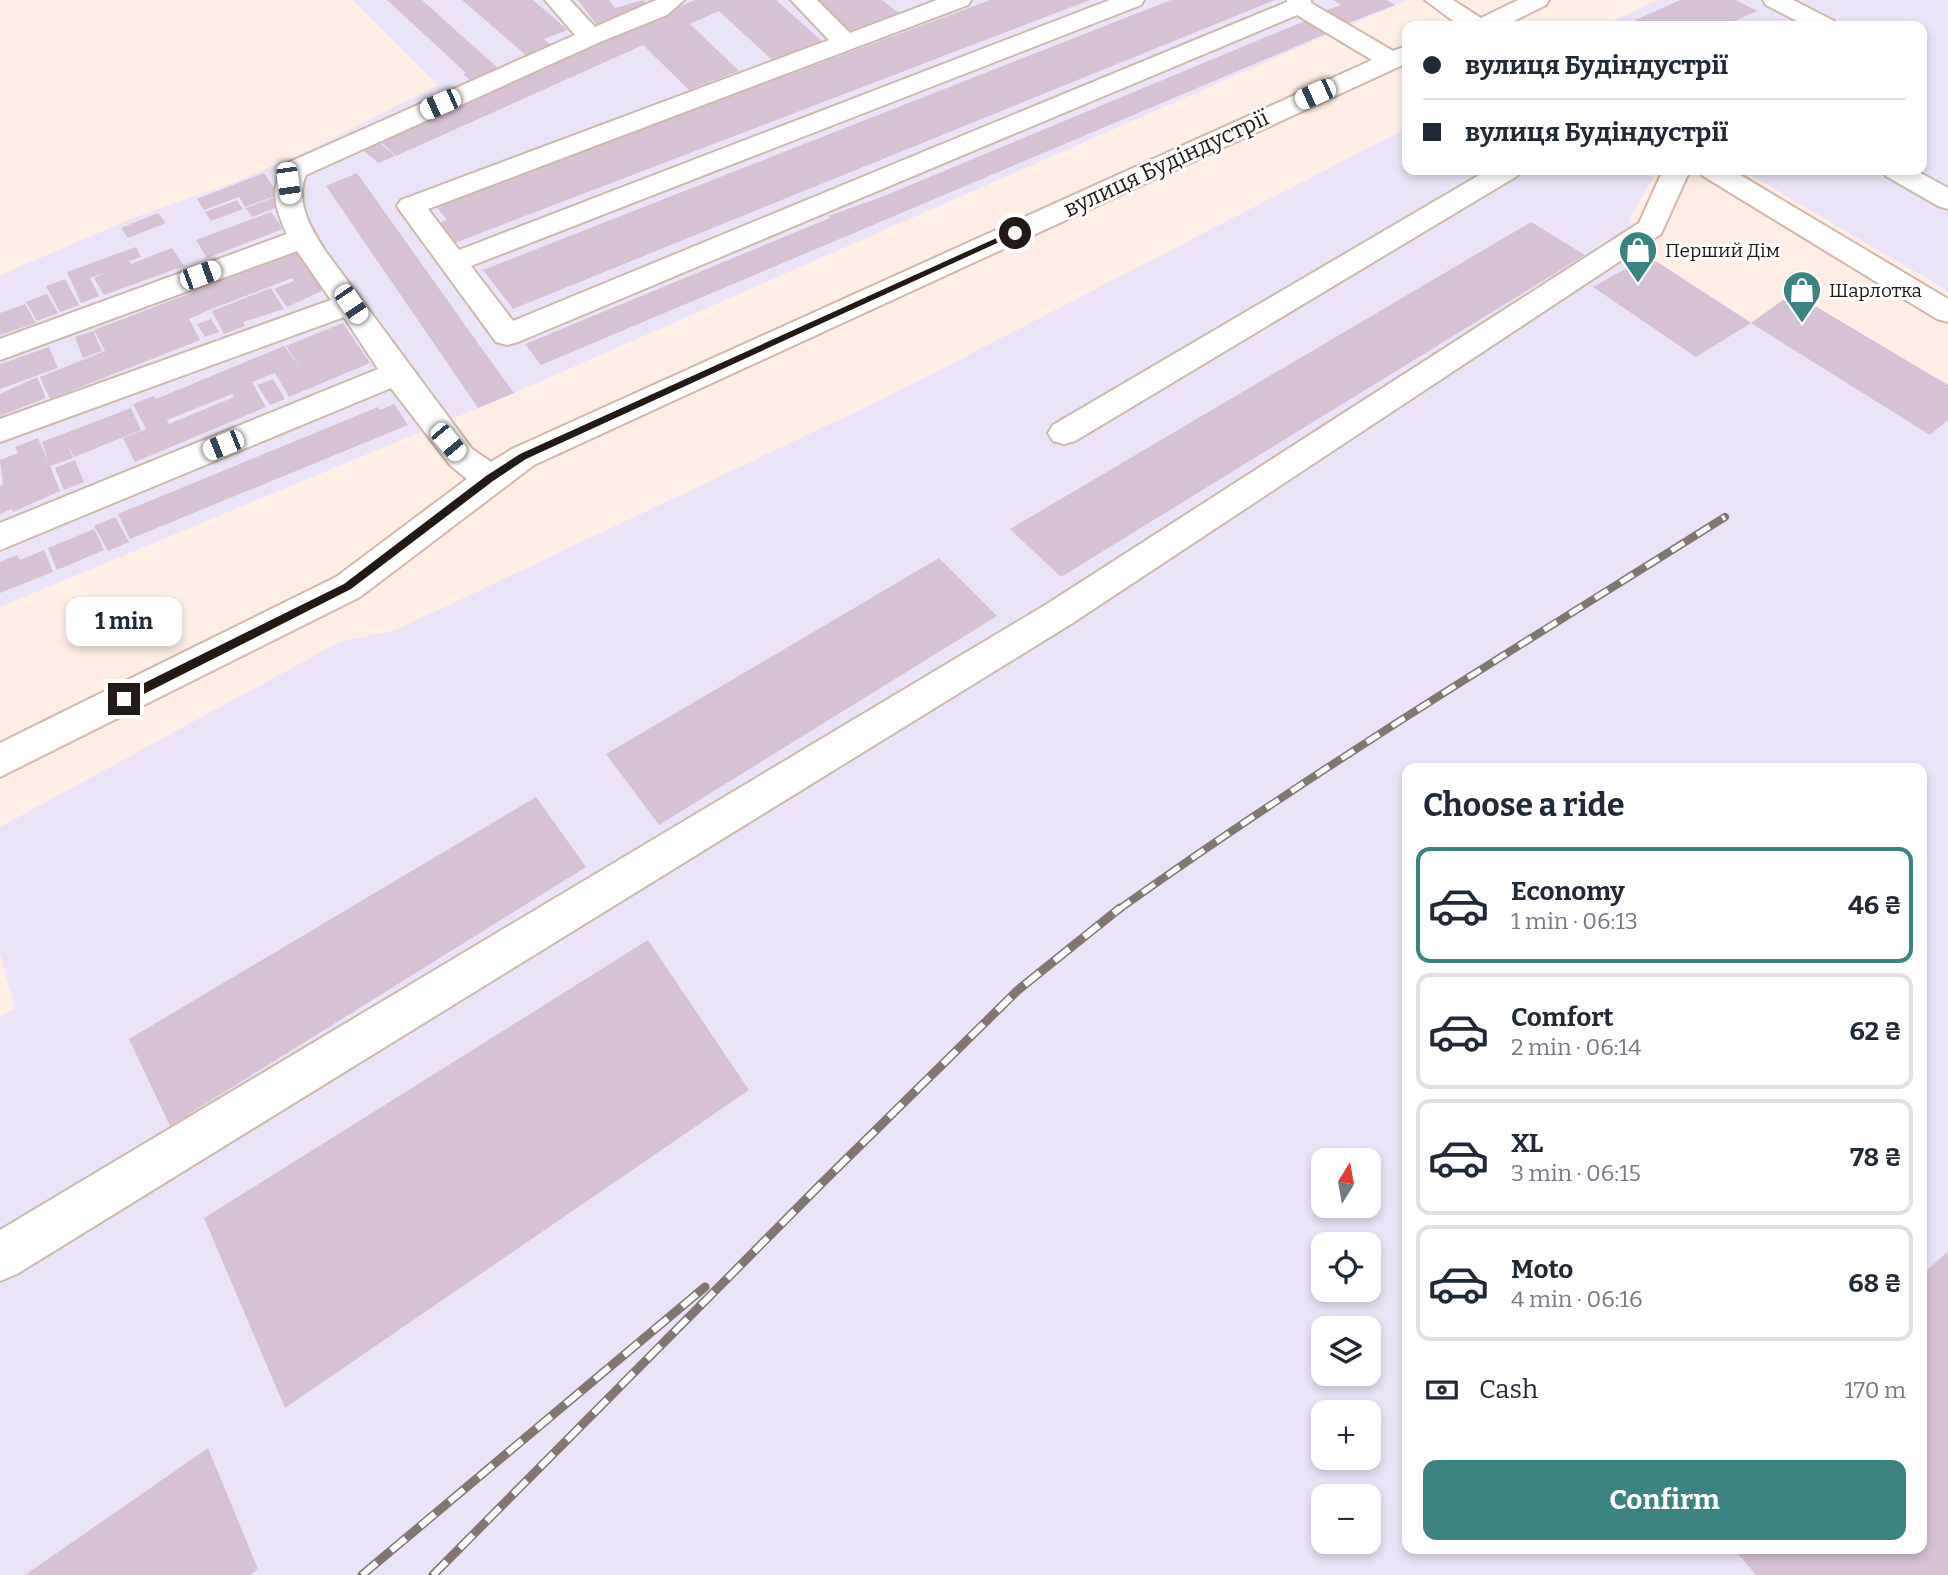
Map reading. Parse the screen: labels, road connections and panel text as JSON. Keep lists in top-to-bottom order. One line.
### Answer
{"streets":{"street":["вулиця Будіндустрії"]},"places":{"shop":["Перший Дім","Шарлотка"]},"north":"top","page":{"banner":["вулиця Будіндустрії","вулиця Будіндустрії"],"bubble":"1 min","heading":"Choose a ride","list":[{"name":"Economy","note":"1 min · 06:13","value":"46 ₴"},{"name":"Comfort","note":"2 min · 06:14","value":"62 ₴"},{"name":"XL","note":"3 min · 06:15","value":"78 ₴"},{"name":"Moto","note":"4 min · 06:16","value":"68 ₴"}],"map_buttons":["+","−"],"pay":["Cash","170 m"],"buttons":"Confirm"}}
